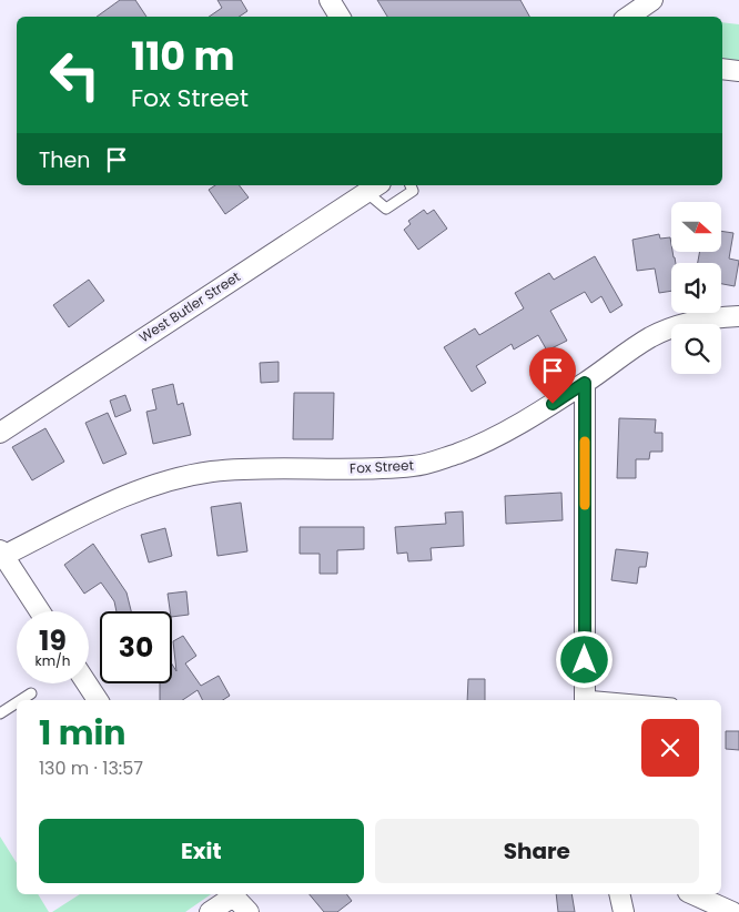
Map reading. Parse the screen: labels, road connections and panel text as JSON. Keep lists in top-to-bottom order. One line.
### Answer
{"streets":{"street":["West Butler Street","Fox Street"]},"north":"right","page":{"turn":["110 m","Fox Street"],"then":"Then","speed":"19 km/h","limit":"30","heading":["1 min","130 m · 13:57"],"buttons":["Exit","Share"]}}
